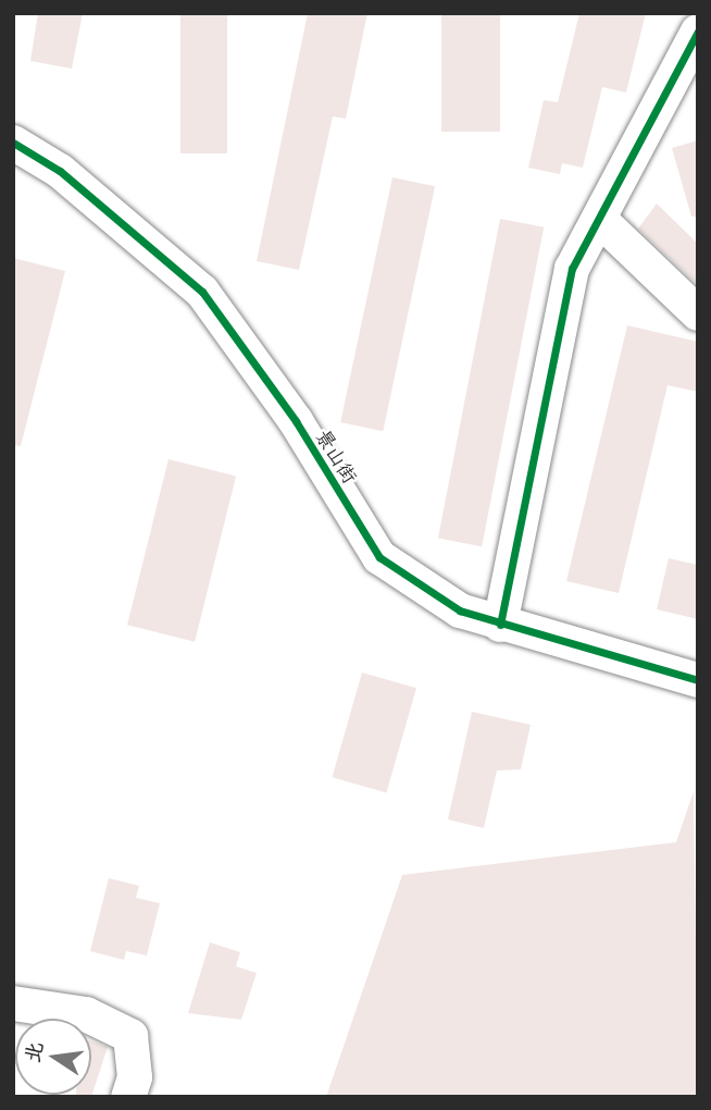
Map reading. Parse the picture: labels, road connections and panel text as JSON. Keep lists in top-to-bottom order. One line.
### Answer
{"streets":{"street":["景山街"]},"north":"left"}
